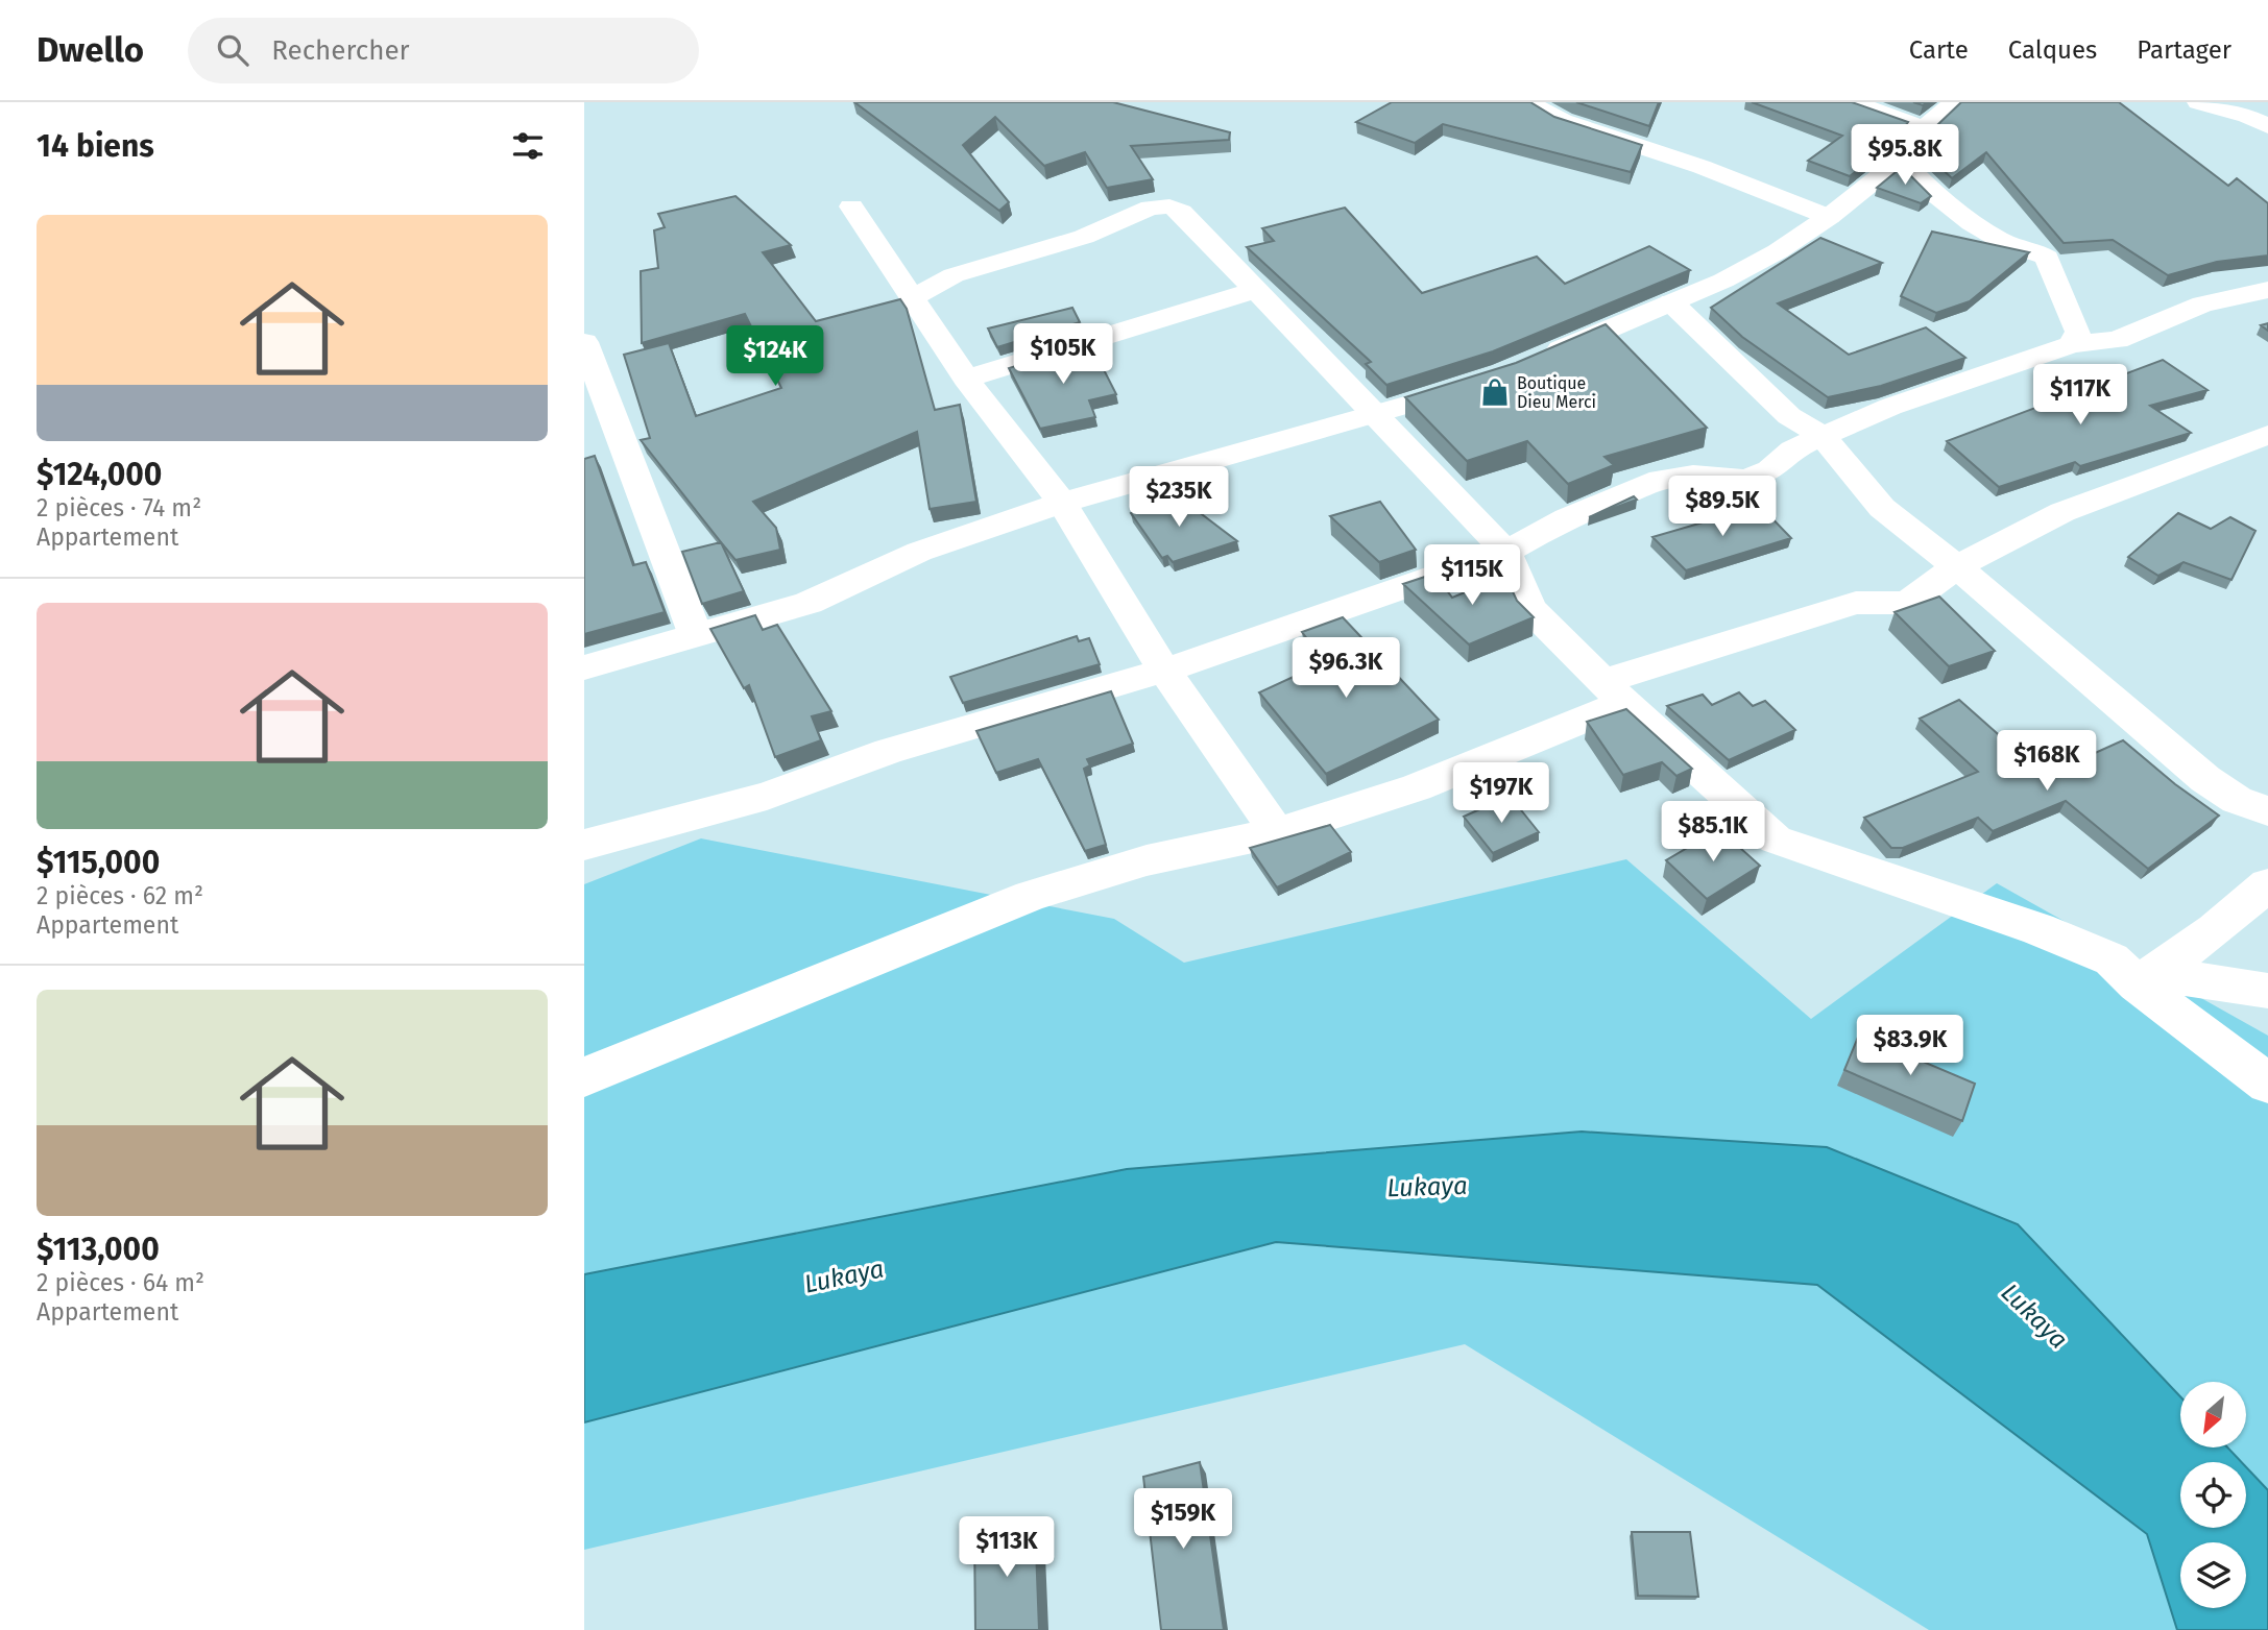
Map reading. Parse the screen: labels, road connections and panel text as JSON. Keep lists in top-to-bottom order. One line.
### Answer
{"water":["Lukaya"],"places":{"shop":["Boutique Dieu Merci"]},"north":"bottom left","page":{"header":"Dwello","search":"Rechercher","nav":["Carte","Calques","Partager"],"heading":"14 biens","price":["$95.8K","$105K","$124K","$117K","$235K","$89.5K","$115K","$96.3K","$168K","$197K","$85.1K","$83.9K","$159K","$113K"],"list":[{"name":"$124,000","note":"2 pièces · 74 m² · Appartement"},{"name":"$115,000","note":"2 pièces · 62 m² · Appartement"},{"name":"$113,000","note":"2 pièces · 64 m² · Appartement"}]}}
